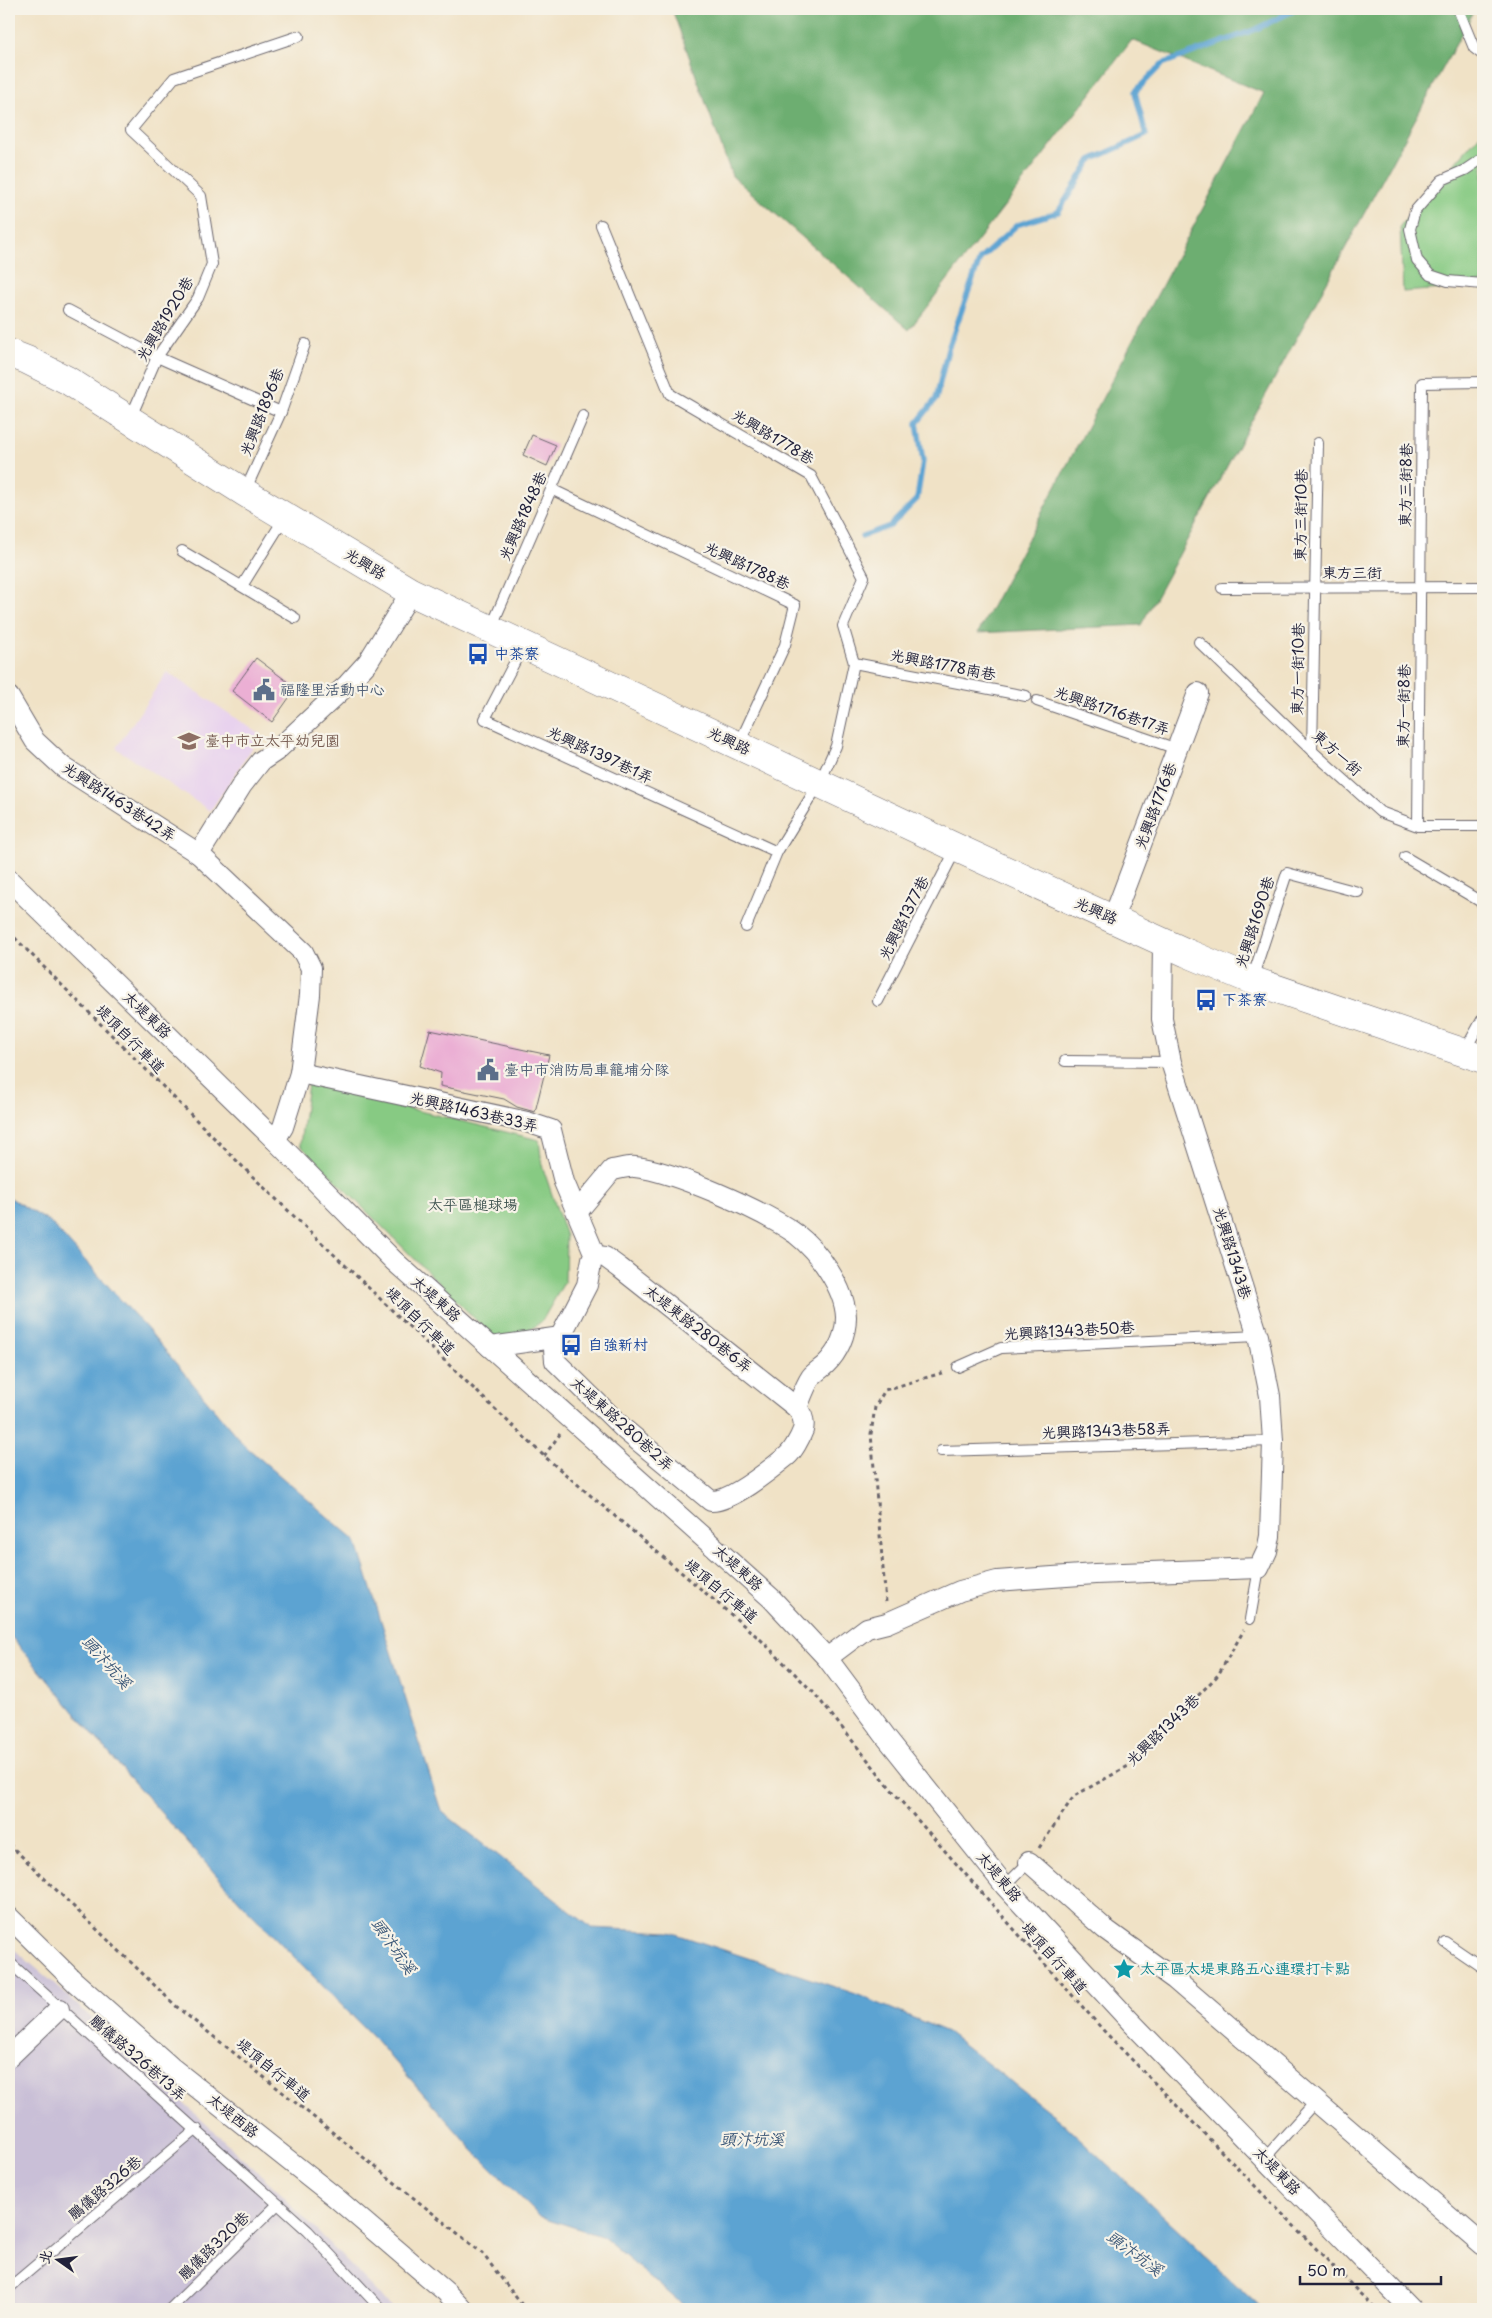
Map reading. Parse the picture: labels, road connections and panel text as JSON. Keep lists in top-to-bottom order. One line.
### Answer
{"streets":{"main road":["光興路"],"street":["光興路1463巷42弄","光興路1716巷","太堤東路","光興路1463巷33弄","光興路1343巷","太堤東路280巷6弄","太堤東路280巷2弄","太堤西路"],"lane":["光興路1920巷","光興路1896巷","光興路1778巷","東方三街8巷","東方三街10巷","光興路1848巷","光興路1788巷","東方三街","光興路1778南巷","東方一街10巷","東方一街8巷","光興路1716巷17弄","東方一街","光興路1397巷1弄","光興路1377巷","光興路1690巷","光興路1343巷50巷","光興路1343巷58弄","鵬儀路326巷13弄","鵬儀路326巷","鵬儀路320巷"],"path":["堤頂自行車道"]},"crossings":[["光興路1920巷","光興路"],["光興路1896巷","光興路"],["光興路1778巷","光興路"],["光興路1778巷","光興路1778南巷"],["光興路1778巷","光興路1397巷1弄"],["東方三街8巷","東方三街"],["東方三街8巷","東方一街8巷"],["東方三街10巷","東方三街"],["東方三街10巷","東方一街10巷"],["光興路1848巷","光興路"],["光興路1848巷","光興路1788巷"],["光興路","光興路1788巷"],["光興路","光興路1397巷1弄"],["光興路","光興路1716巷"],["光興路","光興路1377巷"],["光興路","光興路1690巷"],["光興路","光興路1343巷"],["東方三街","東方一街10巷"],["東方三街","東方一街8巷"],["東方一街10巷","東方一街"],["東方一街8巷","東方一街"],["光興路1716巷17弄","光興路1716巷"],["光興路1463巷33弄","太堤東路280巷6弄"],["光興路1343巷","光興路1343巷50巷"],["光興路1343巷","光興路1343巷58弄"],["太堤東路280巷6弄","太堤東路280巷2弄"],["鵬儀路326巷13弄","鵬儀路326巷"],["鵬儀路326巷13弄","鵬儀路320巷"]],"water":["頭汴坑溪"],"parks":["太平區槌球場"],"places":{"bus stop":["中茶寮","下茶寮","自強新村"],"public building":["福隆里活動中心","臺中市消防局車籠埔分隊"],"school or university":["臺中市立太平幼兒園"],"place":["太平區太堤東路五心連環打卡點"]},"scale_bar":"50 m","north":"left"}
